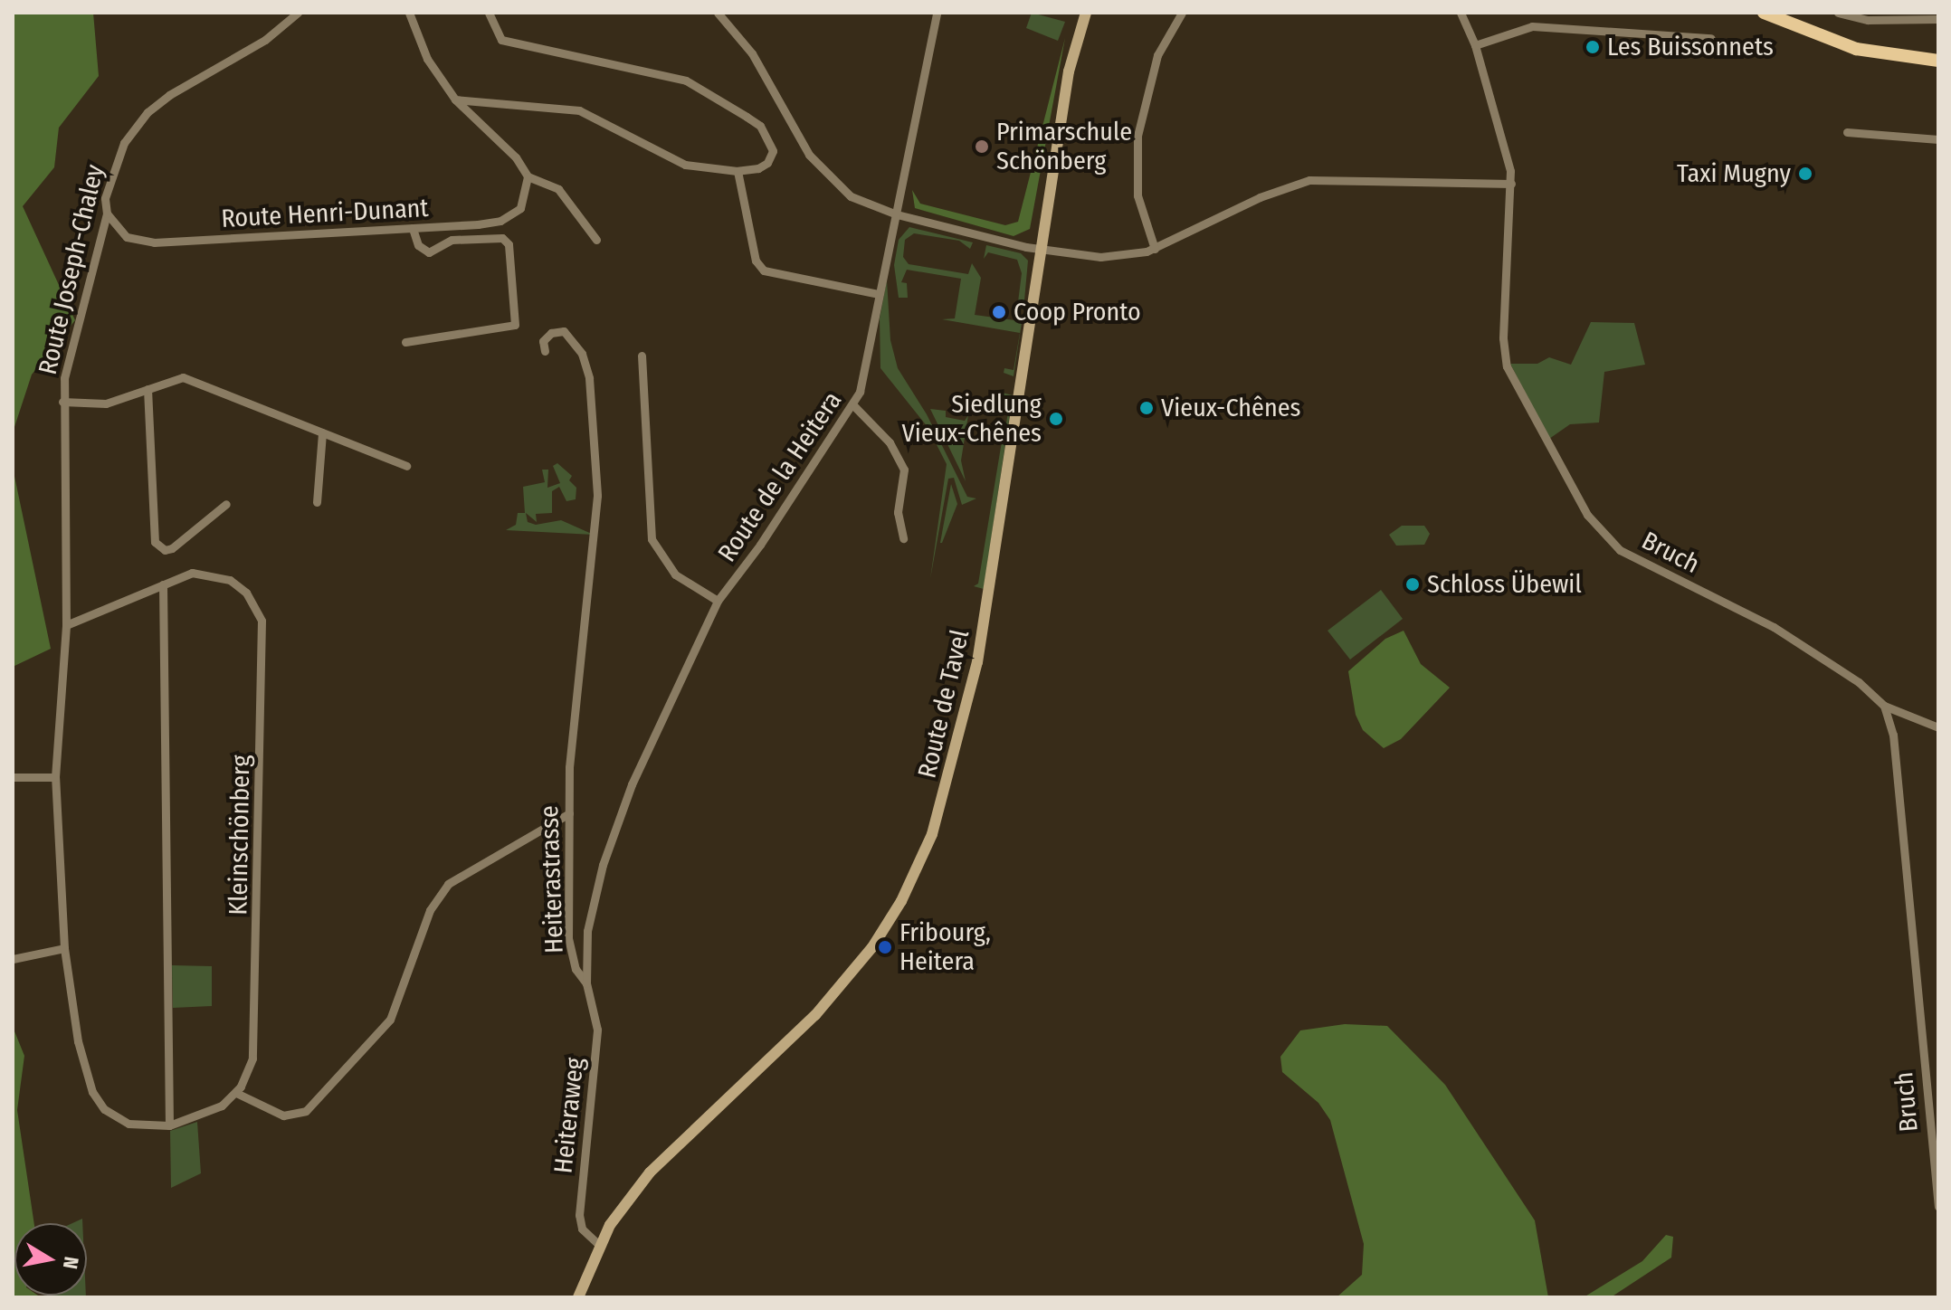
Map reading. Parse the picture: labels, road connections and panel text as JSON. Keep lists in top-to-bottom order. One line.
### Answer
{"streets":{"main road":["Route de Tavel"],"street":["Route Henri-Dunant","Route Joseph-Chaley","Route de la Heitera","Bruch","Kleinschönberg","Heiterastrasse","Heiteraweg"]},"crossings":[["Route Henri-Dunant","Route Joseph-Chaley"],["Route Joseph-Chaley","Kleinschönberg"],["Route de la Heitera","Heiterastrasse"],["Route de Tavel","Heiteraweg"],["Heiterastrasse","Heiteraweg"]],"places":["Les Buissonnets","Primarschule Schönberg","Taxi Mugny","Coop Pronto","Vieux-Chênes","Siedlung Vieux-Chênes","Schloss Übewil","Fribourg, Heitera"],"north":"right"}
